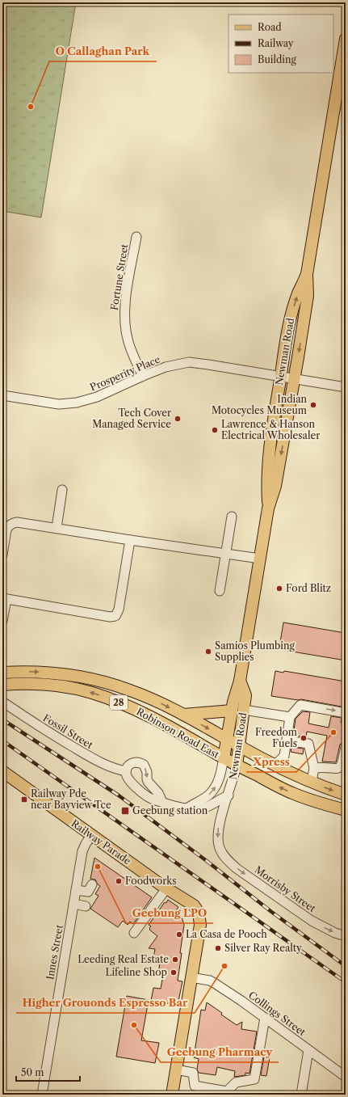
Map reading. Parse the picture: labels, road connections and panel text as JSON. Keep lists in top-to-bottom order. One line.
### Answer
{"streets":{"main road":["Newman Road","28","Robinson Road East","Railway Parade"],"street":["Fortune Street","Prosperity Place","Fossil Street","Morrisby Street","Innes Street","Collings Street"]},"crossings":[["Fortune Street","Prosperity Place"],["Newman Road","Prosperity Place"],["Newman Road","Robinson Road East"],["Newman Road","Morrisby Street"],["Railway Parade","Innes Street"],["Railway Parade","Collings Street"]],"one_way":["Morrisby Street"],"places":{"other":["O Callaghan Park","Indian Motocycles Museum","Tech Cover Managed Service","Lawrence & Hanson Electrical Wholesaler","Ford Blitz","Samios Plumbing Supplies","Xpress","Freedom Fuels","Geebung LPO","Foodworks","La Casa de Pooch","Silver Ray Realty","Leeding Real Estate","Higher Grouonds Espresso Bar","Lifeline Shop","Geebung Pharmacy"],"transit":["Railway Pde near Bayview Tce","Geebung station"]},"legend":["Road","Railway","Building"],"scale_bar":"50 m"}
